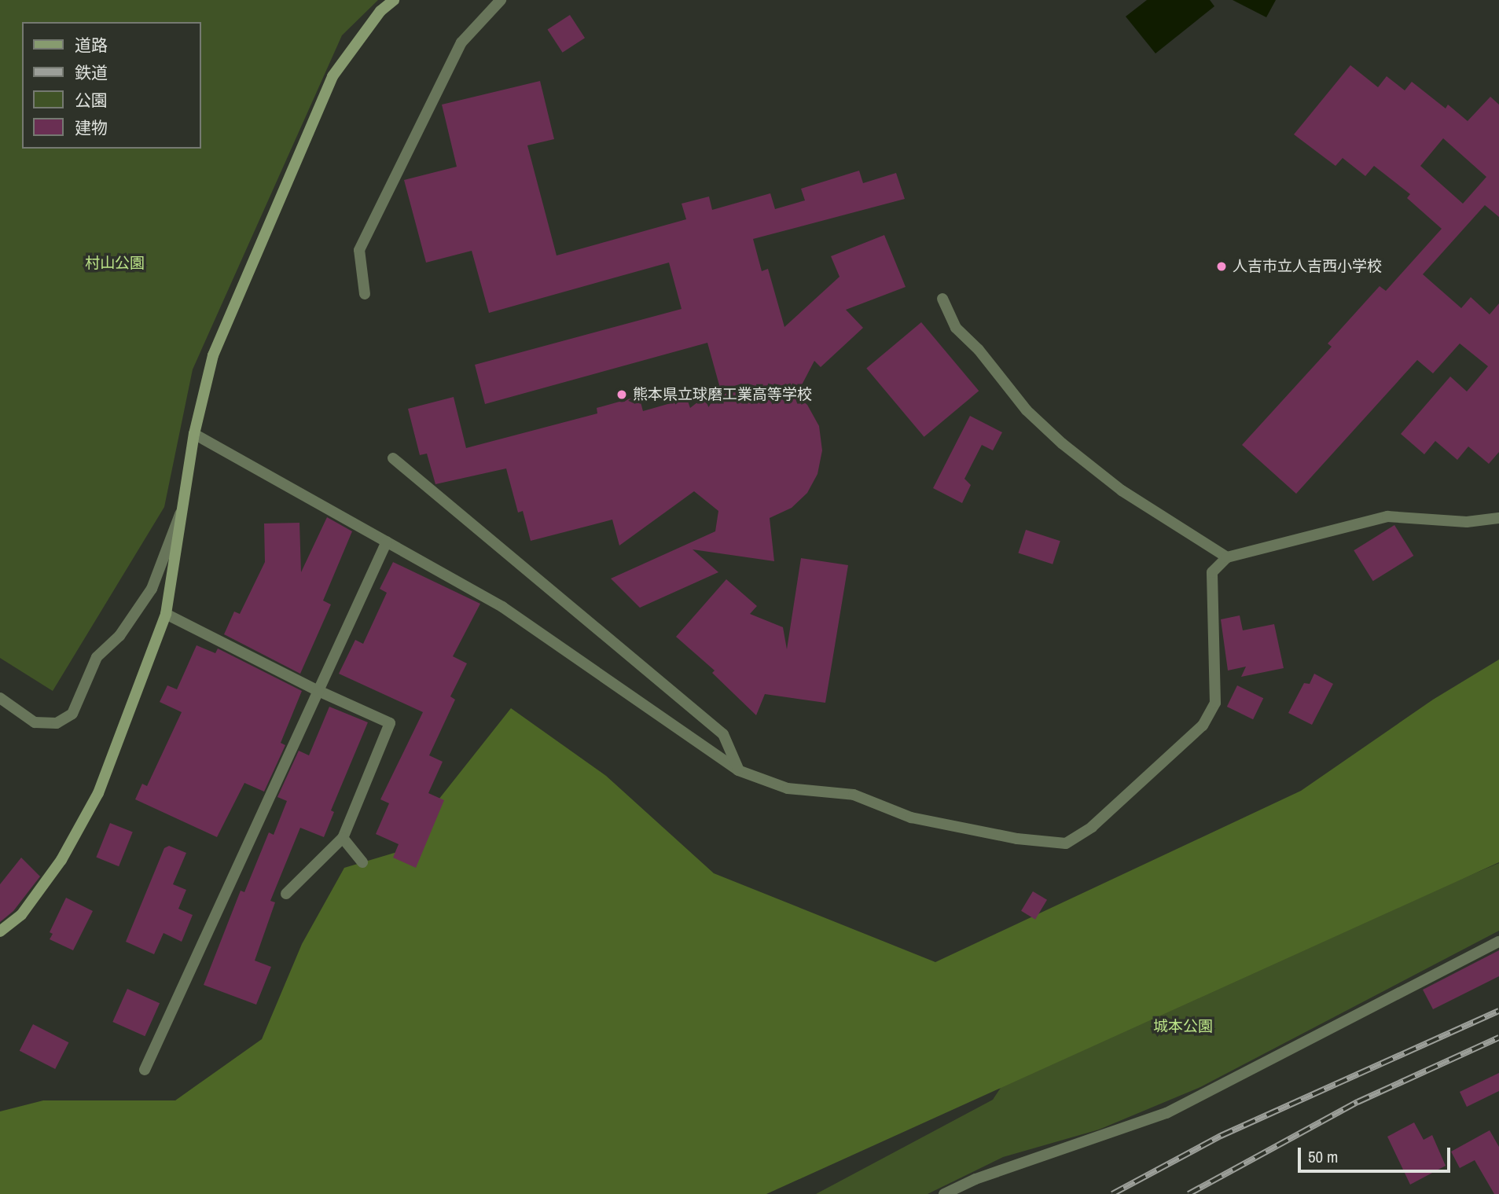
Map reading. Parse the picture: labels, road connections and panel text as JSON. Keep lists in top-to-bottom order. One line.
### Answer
{"parks":["村山公園","城本公園"],"places":["人吉市立人吉西小学校","熊本県立球磨工業高等学校"],"legend":["道路","鉄道","公園","建物"],"scale_bar":"50 m"}
